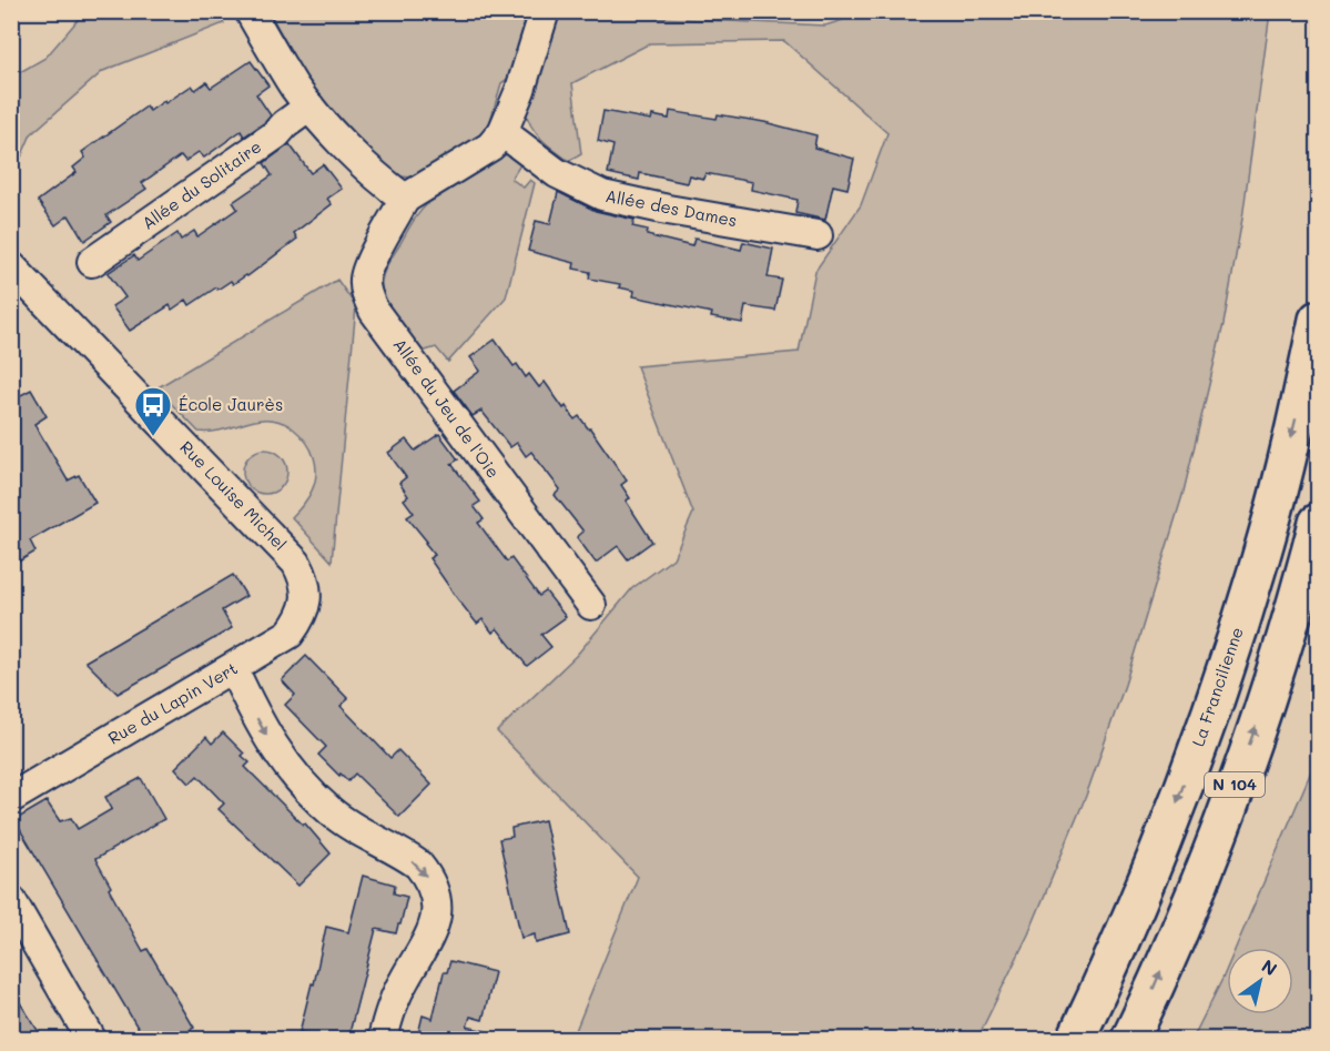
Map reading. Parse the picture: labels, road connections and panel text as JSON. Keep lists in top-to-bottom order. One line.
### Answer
{"streets":{"highway":["La Francilienne","N 104"],"street":["Allée du Solitaire","Allée des Dames","Allée du Jeu de l'Oie","Rue Louise Michel","Rue du Lapin Vert"]},"crossings":[["Rue Louise Michel","Rue du Lapin Vert"]],"places":{"bus stop":["École Jaurès"]},"north":"top right"}
